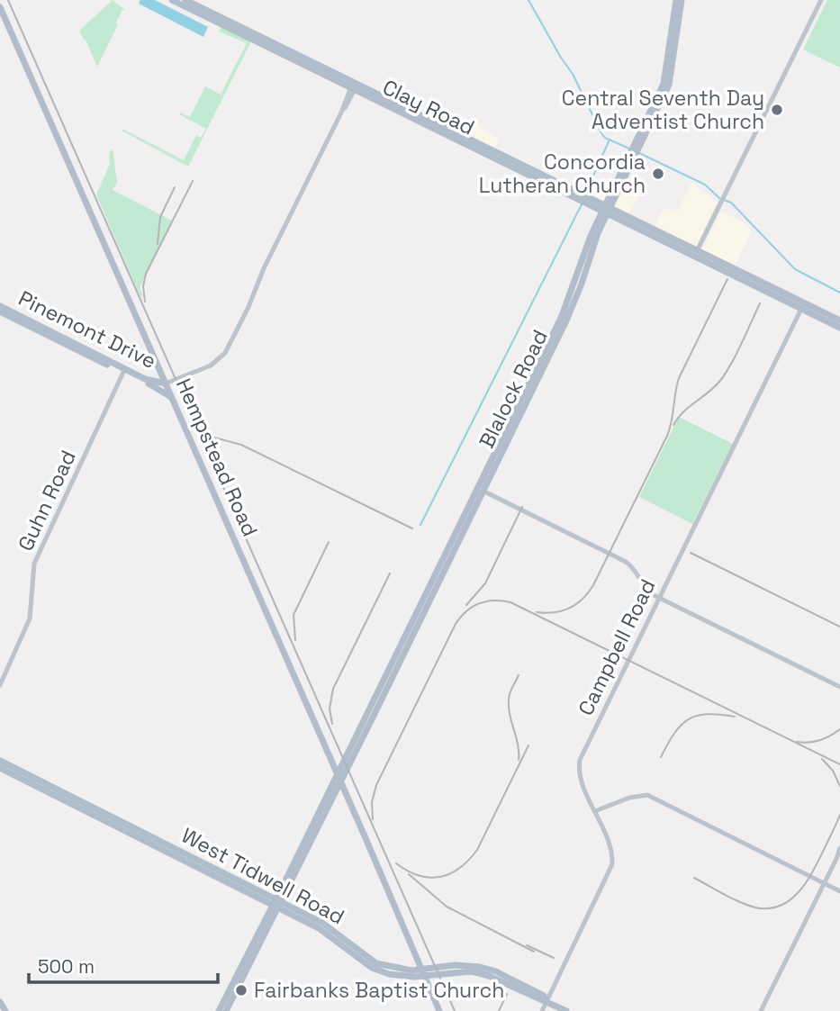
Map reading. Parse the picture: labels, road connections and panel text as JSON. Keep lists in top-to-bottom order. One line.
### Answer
{"streets":{"main road":["Clay Road","Pinemont Drive","Blalock Road","Hempstead Road","West Tidwell Road"],"street":["Guhn Road","Campbell Road"]},"crossings":[["Clay Road","Blalock Road"],["Clay Road","Campbell Road"],["Pinemont Drive","Hempstead Road"],["Pinemont Drive","Guhn Road"],["Blalock Road","Hempstead Road"],["Blalock Road","West Tidwell Road"],["Hempstead Road","West Tidwell Road"],["Campbell Road","West Tidwell Road"]],"places":["Central Seventh Day Adventist Church","Concordia Lutheran Church","Fairbanks Baptist Church"],"scale_bar":"500 m"}
